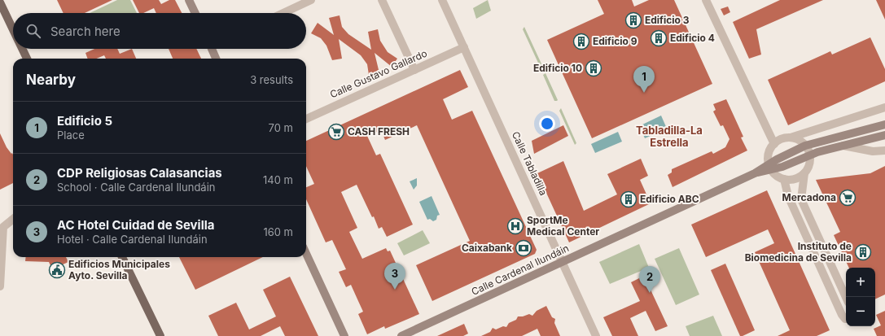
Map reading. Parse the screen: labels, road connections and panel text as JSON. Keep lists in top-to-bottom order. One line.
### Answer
{"streets":{"main road":["Calle Cardenal Ilundáin"],"street":["Calle Gustavo Gallardo","Calle Tabladilla"]},"crossings":[["Calle Gustavo Gallardo","Calle Tabladilla"],["Calle Tabladilla","Calle Cardenal Ilundáin"]],"districts":["Tabladilla-La Estrella"],"places":{"building":["Edificio 3","Edificio 4","Edificio 9","Edificio 10","Edificio ABC","Instituto de Biomedicina de Sevilla"],"supermarket":["CASH FRESH","Mercadona"],"hospital":["SportMe Medical Center"],"bank":["Caixabank"],"public building":["Edificios Municipales Ayto. Sevilla"]},"page":{"search":"Search here","heading":["Nearby","3 results"],"pins":["1","3","2"],"list":[{"mark":"1","name":"Edificio 5","note":"Place","value":"70 m"},{"mark":"2","name":"CDP Religiosas Calasancias","note":"School · Calle Cardenal Ilundáin","value":"140 m"},{"mark":"3","name":"AC Hotel Cuidad de Sevilla","note":"Hotel · Calle Cardenal Ilundáin","value":"160 m"}],"map_buttons":["+","−"]}}
